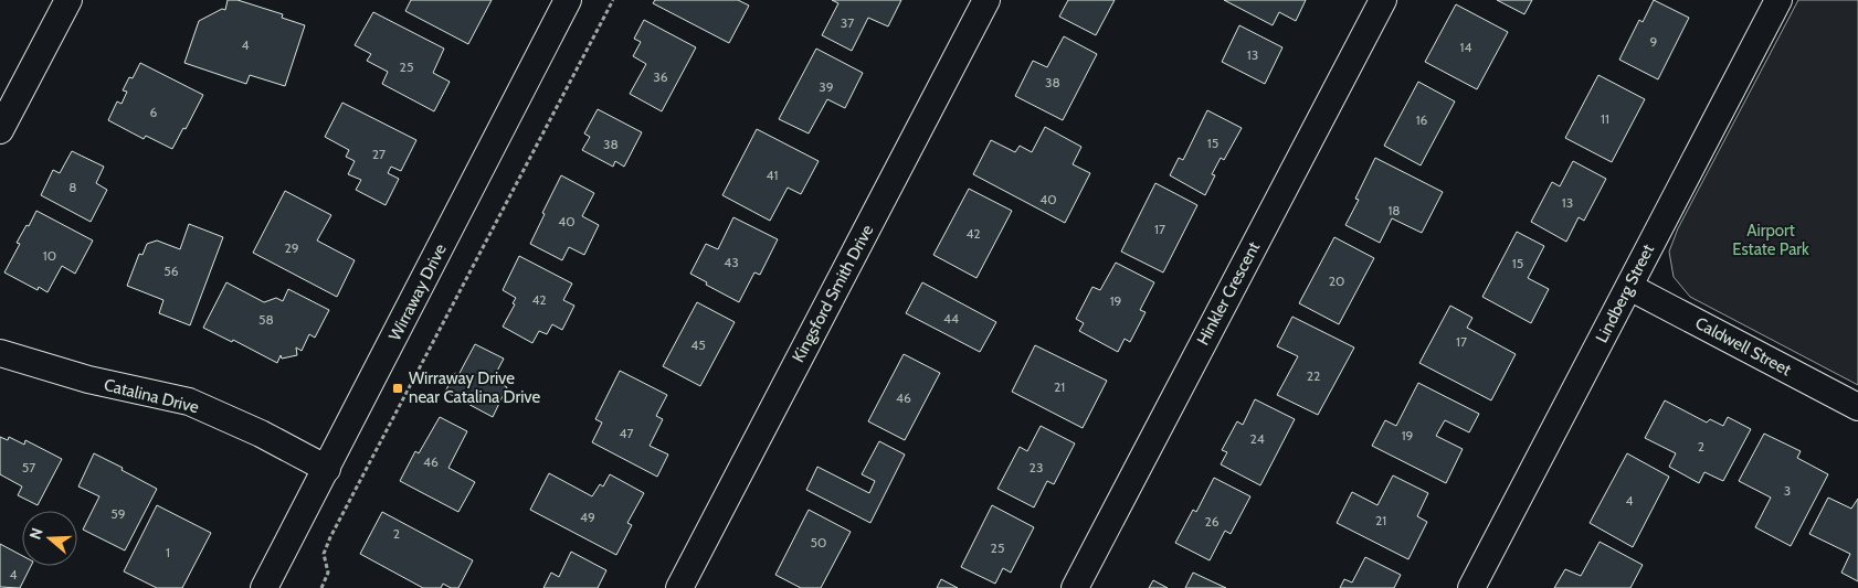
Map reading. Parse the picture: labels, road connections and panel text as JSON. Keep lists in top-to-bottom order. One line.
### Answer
{"streets":{"street":["Wirraway Drive","Kingsford Smith Drive","Hinkler Crescent","Lindberg Street","Caldwell Street","Catalina Drive"]},"crossings":[["Wirraway Drive","Catalina Drive"],["Lindberg Street","Caldwell Street"]],"parks":["Airport Estate Park"],"places":{"transit":["Wirraway Drive near Catalina Drive"]},"house_numbers":["37","9","4","14","13","25","36","38","39","6","11","16","15","38","27","41","8","40","13","18","40","17","42","29","10","43","15","56","20","42","19","44","58","17","45","22","21","46","47","19","24","2","46","57","23","3","4","59","49","21","26","2","50","25","1","4"],"north":"left"}
